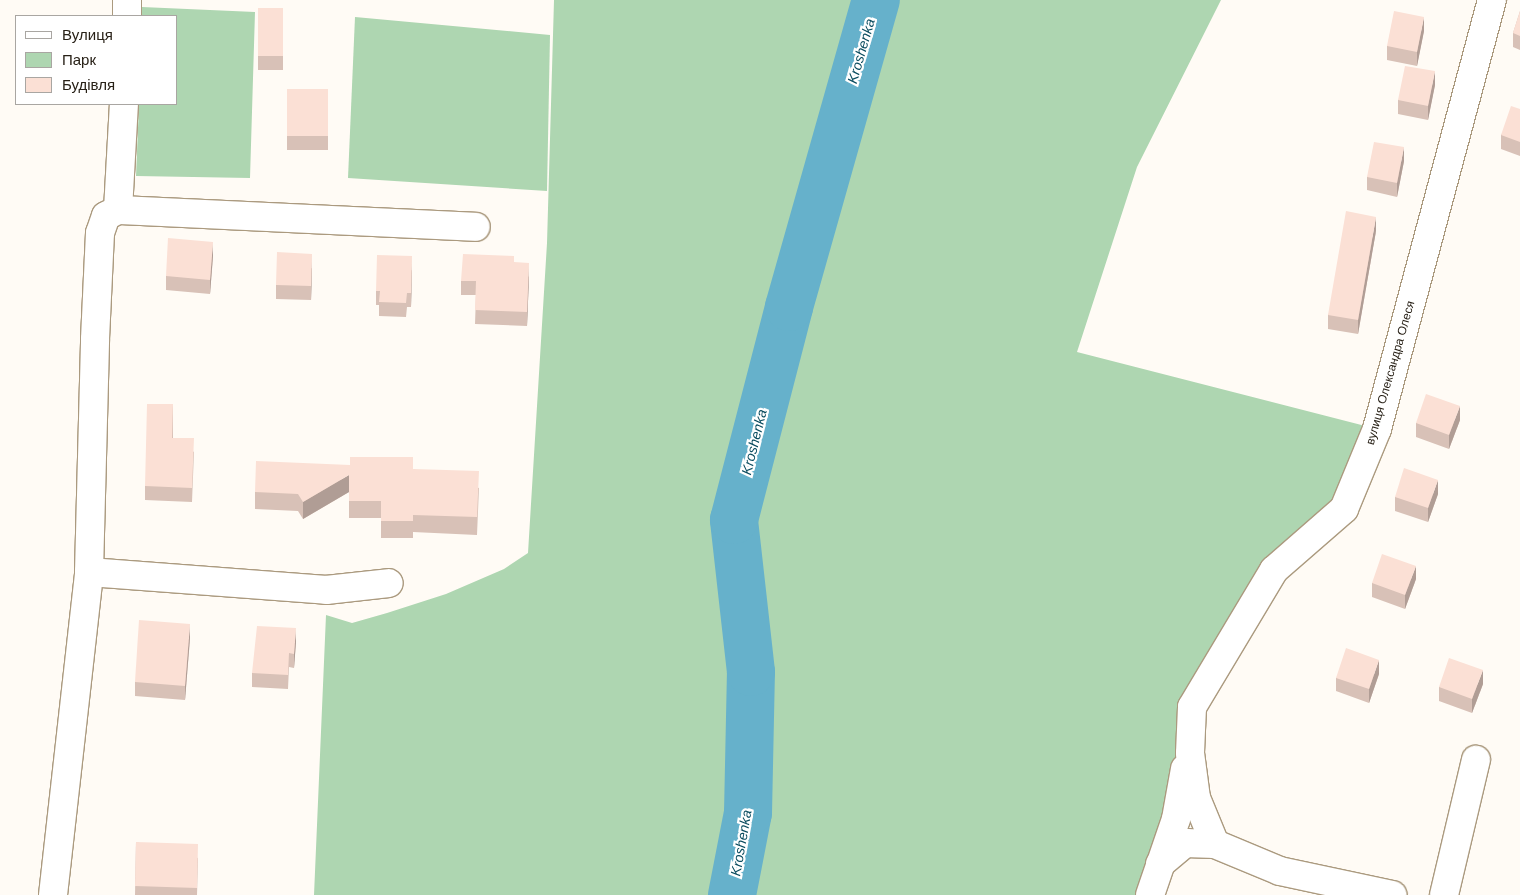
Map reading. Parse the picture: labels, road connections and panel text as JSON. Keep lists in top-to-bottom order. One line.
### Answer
{"streets":{"street":["вулиця Олександра Олеся"]},"water":["Kroshenka"],"legend":["Вулиця","Парк","Будівля"]}
